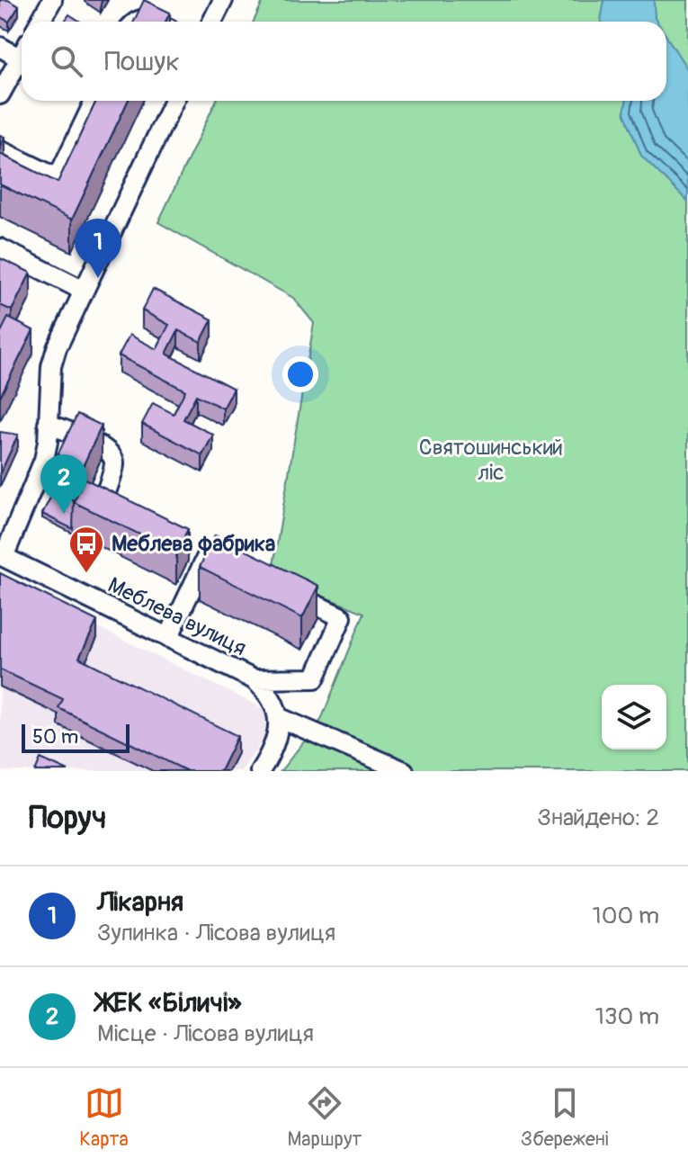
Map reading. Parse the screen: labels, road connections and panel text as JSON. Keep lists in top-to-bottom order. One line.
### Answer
{"streets":{"street":["Меблева вулиця"]},"parks":["Святошинський ліс"],"places":{"bus stop":["Меблева фабрика"]},"scale_bar":"50 m","page":{"search":"Пошук","pins":["1","2"],"scale":"50 m","heading":["Поруч","Знайдено: 2"],"list":[{"mark":"1","name":"Лікарня","note":"Зупинка · Лісова вулиця","value":"100 m"},{"mark":"2","name":"ЖЕК «Біличі»","note":"Місце · Лісова вулиця","value":"130 m"}],"nav":["Карта","Маршрут","Збережені"]}}
